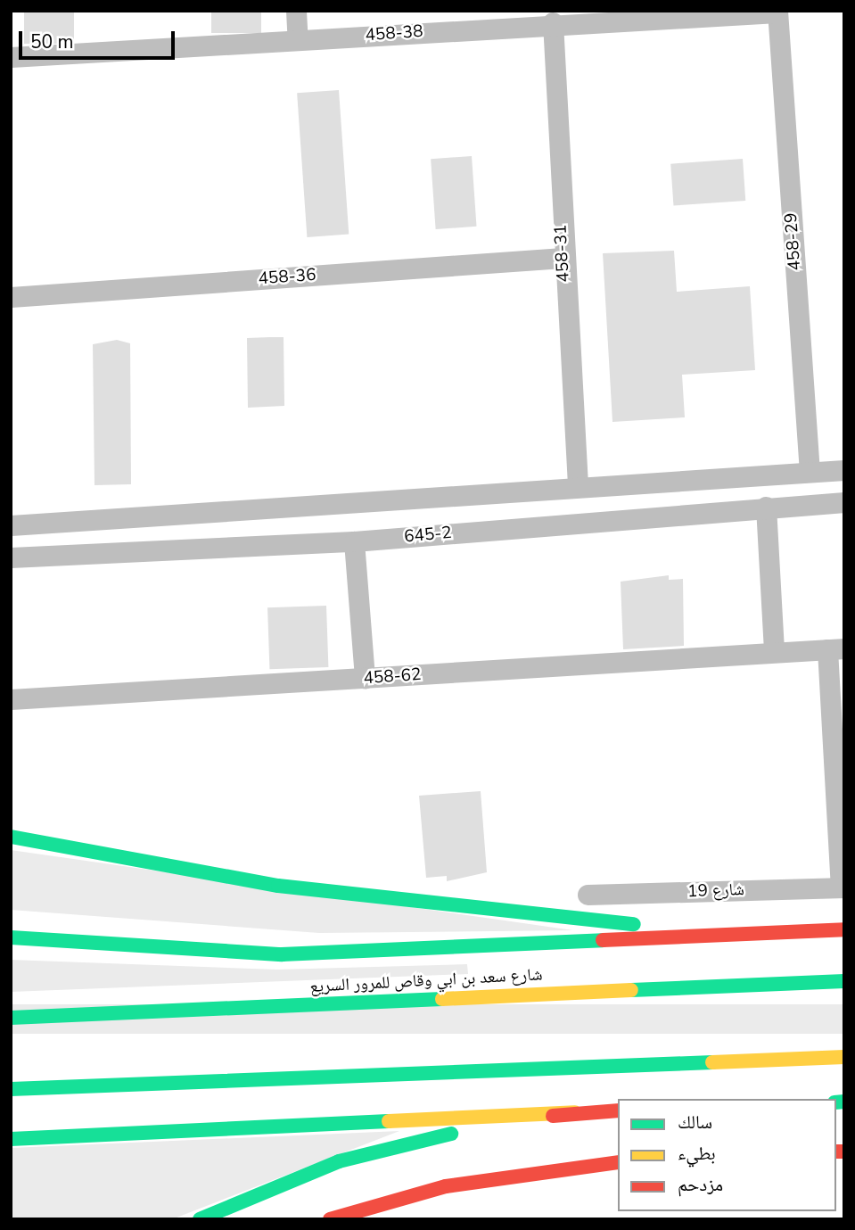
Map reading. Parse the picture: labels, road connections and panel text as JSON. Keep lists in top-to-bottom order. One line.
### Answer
{"streets":{"main road":["شارع سعد بن ابي وقاص للمرور السريع"],"street":["458-38","458-29","458-31","458-36","645-2","458-62","شارع 19"]},"crossings":[["458-38","458-29"],["458-38","458-31"],["458-31","458-36"]],"legend":["سالك","بطيء","مزدحم"],"scale_bar":"50 m"}
